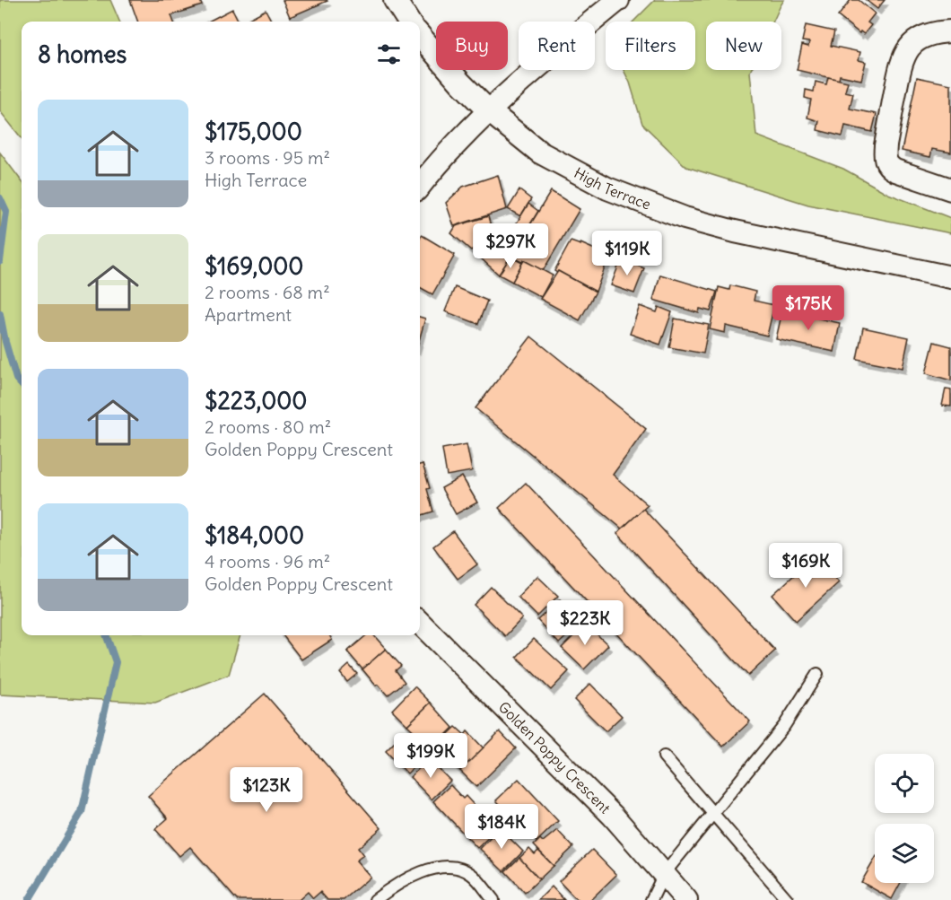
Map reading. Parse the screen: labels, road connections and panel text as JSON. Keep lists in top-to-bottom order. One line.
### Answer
{"streets":{"street":["High Terrace","Golden Poppy Crescent"]},"page":{"chip":["Buy","Rent","Filters","New"],"heading":"8 homes","list":[{"name":"$175,000","note":"3 rooms · 95 m² · High Terrace"},{"name":"$169,000","note":"2 rooms · 68 m² · Apartment"},{"name":"$223,000","note":"2 rooms · 80 m² · Golden Poppy Crescent"},{"name":"$184,000","note":"4 rooms · 96 m² · Golden Poppy Crescent"}],"price":["$297K","$119K","$175K","$169K","$223K","$199K","$123K","$184K"]}}
